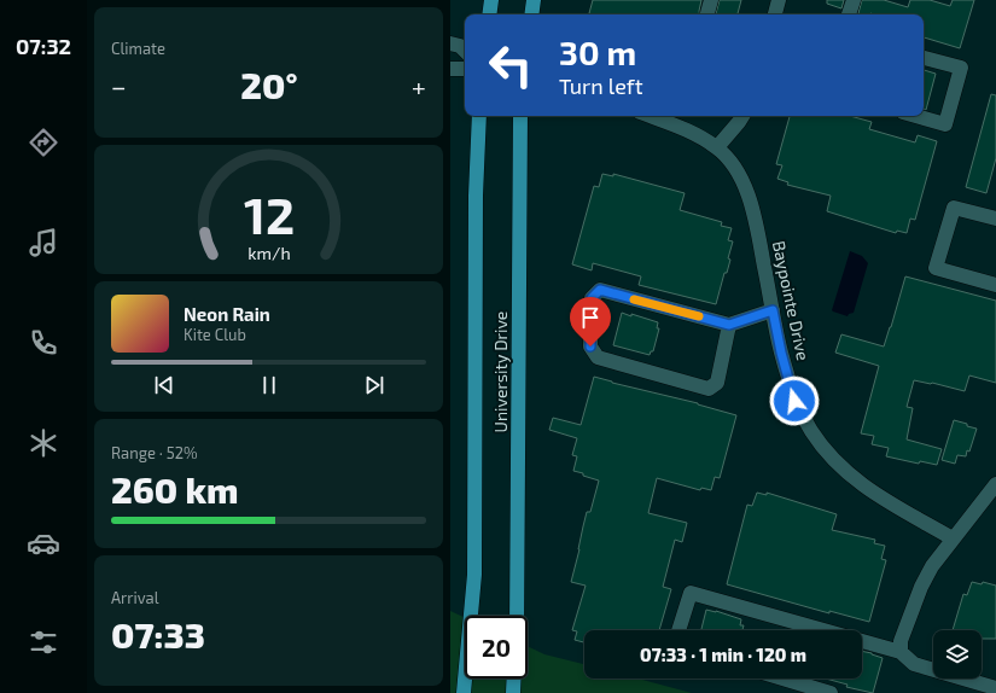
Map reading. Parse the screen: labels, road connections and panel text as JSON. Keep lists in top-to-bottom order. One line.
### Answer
{"streets":{"main road":["University Drive"],"street":["Baypointe Drive"]},"page":{"tabs":"07:32","tile":["Climate",["Range · 52%","260 km"],["Arrival","07:33"]],"turn":["30 m","Turn left"],"heat":["−","20°","+"],"song":["Neon Rain","Kite Club"],"limit":"20","trip":"07:33 · 1 min · 120 m","gauge":["12","km/h"]}}
